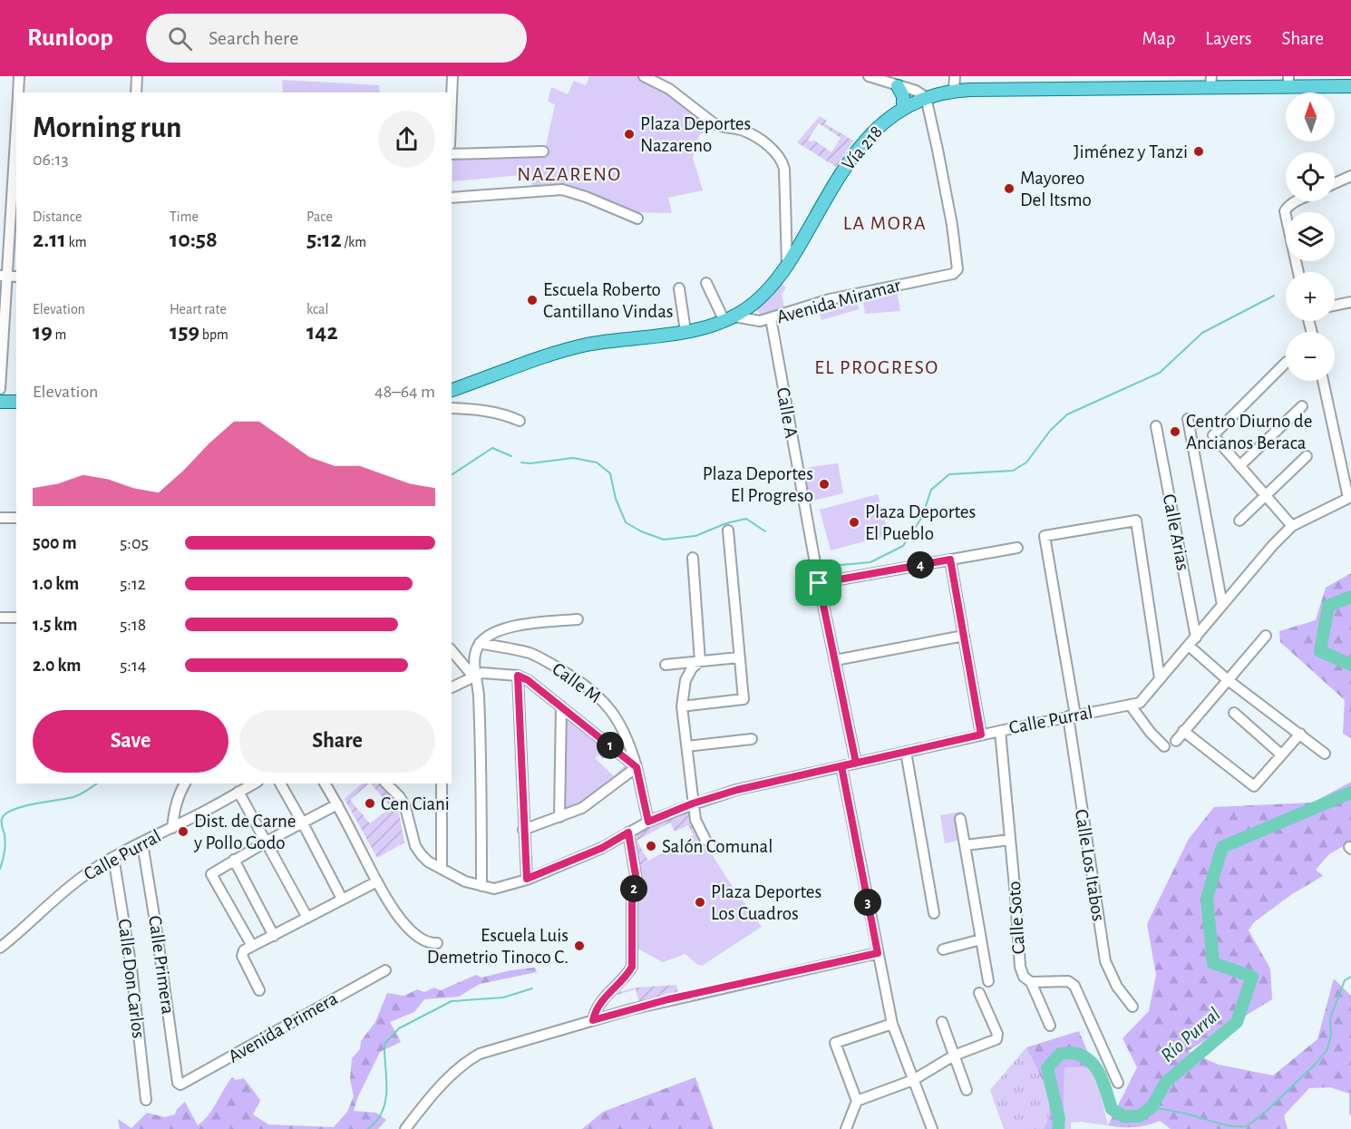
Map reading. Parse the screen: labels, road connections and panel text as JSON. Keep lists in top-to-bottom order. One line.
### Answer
{"streets":{"main road":["Vía 218"],"street":["Avenida Miramar","Calle A","Calle Arias","Calle M","Calle Purral","Calle Los Itabos","Calle Soto","Calle Primera","Calle Don Carlos","Avenida Primera"]},"crossings":[["Vía 218","Avenida Miramar"],["Avenida Miramar","Calle A"],["Calle A","Calle Purral"],["Calle Arias","Calle Purral"],["Calle M","Calle Purral"],["Calle Purral","Calle Los Itabos"],["Calle Purral","Calle Soto"],["Calle Purral","Calle Primera"],["Calle Purral","Calle Don Carlos"],["Calle Primera","Avenida Primera"]],"districts":["NAZARENO","LA MORA","EL PROGRESO"],"water":["Río Purral"],"places":["Plaza Deportes Nazareno","Jiménez y Tanzi","Mayoreo Del Itsmo","Escuela Roberto Cantillano Vindas","Centro Diurno de Ancianos Beraca","Plaza Deportes El Progreso","Plaza Deportes El Pueblo","Cen Ciani","Dist. de Carne y Pollo Godo","Salón Comunal","Plaza Deportes Los Cuadros","Escuela Luis Demetrio Tinoco C."],"north":"top","page":{"header":"Runloop","search":"Search here","nav":["Map","Layers","Share"],"map_buttons":["+","−"],"heading":["Morning run","06:13"],"stats":[["Distance","2.11 km"],["Time","10:58"],["Pace","5:12 /km"],["Elevation","19 m"],["Heart rate","159 bpm"],["kcal","142"]],"chart":["Elevation","48–64 m"],"list":[{"name":"500 m","note":"5:05"},{"name":"1.0 km","note":"5:12"},{"name":"1.5 km","note":"5:18"},{"name":"2.0 km","note":"5:14"}],"pins":["4","1","2","3"],"buttons":["Save","Share"]}}
